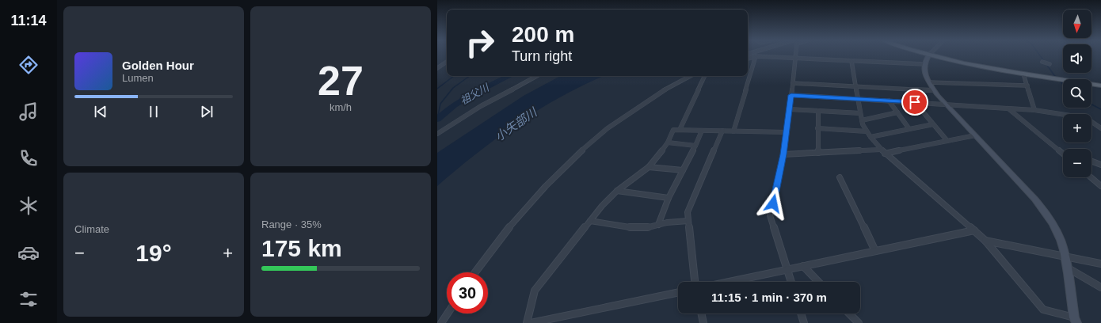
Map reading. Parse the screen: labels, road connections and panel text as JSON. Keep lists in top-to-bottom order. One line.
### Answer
{"water":["祖父川","小矢部川"],"north":"bottom","page":{"tabs":"11:14","tile":[["27","km/h"],"Climate",["Range · 35%","175 km"]],"map_buttons":["+","−"],"turn":["200 m","Turn right"],"song":["Golden Hour","Lumen"],"heat":["−","19°","+"],"limit":"30","trip":"11:15 · 1 min · 370 m"}}
